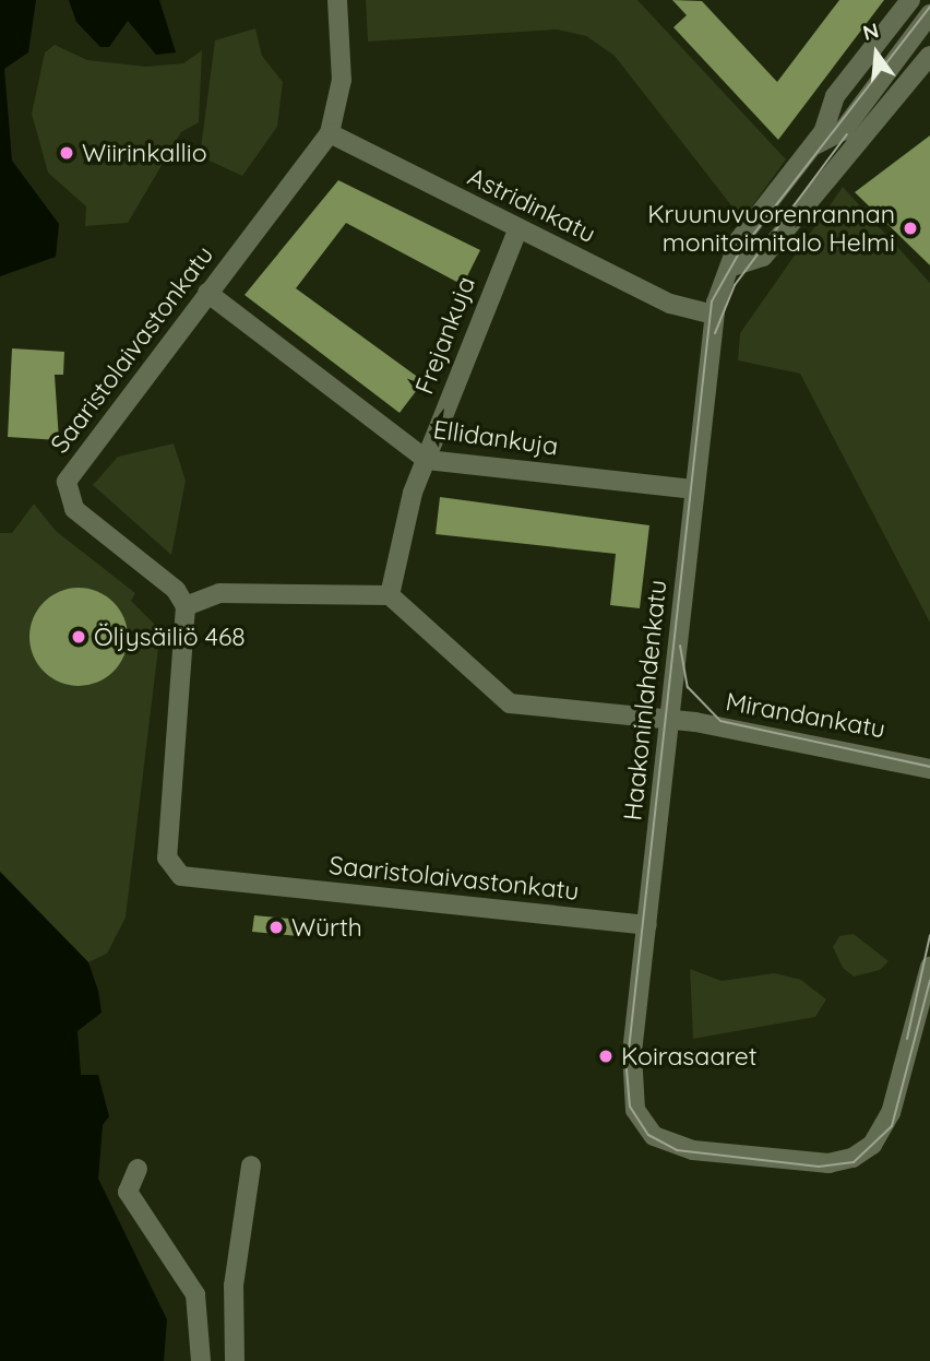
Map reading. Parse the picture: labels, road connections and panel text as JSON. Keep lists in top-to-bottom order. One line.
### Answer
{"streets":{"street":["Astridinkatu","Frejankuja","Saaristolaivastonkatu","Ellidankuja","Haakoninlahdenkatu","Mirandankatu"]},"crossings":[["Astridinkatu","Frejankuja"],["Astridinkatu","Saaristolaivastonkatu"],["Astridinkatu","Haakoninlahdenkatu"],["Frejankuja","Ellidankuja"],["Frejankuja","Mirandankatu"],["Saaristolaivastonkatu","Ellidankuja"],["Saaristolaivastonkatu","Haakoninlahdenkatu"],["Ellidankuja","Haakoninlahdenkatu"],["Haakoninlahdenkatu","Mirandankatu"]],"places":["Wiirinkallio","Kruunuvuorenrannan monitoimitalo Helmi","Öljysäiliö 468","Würth","Koirasaaret"],"north":"top"}
